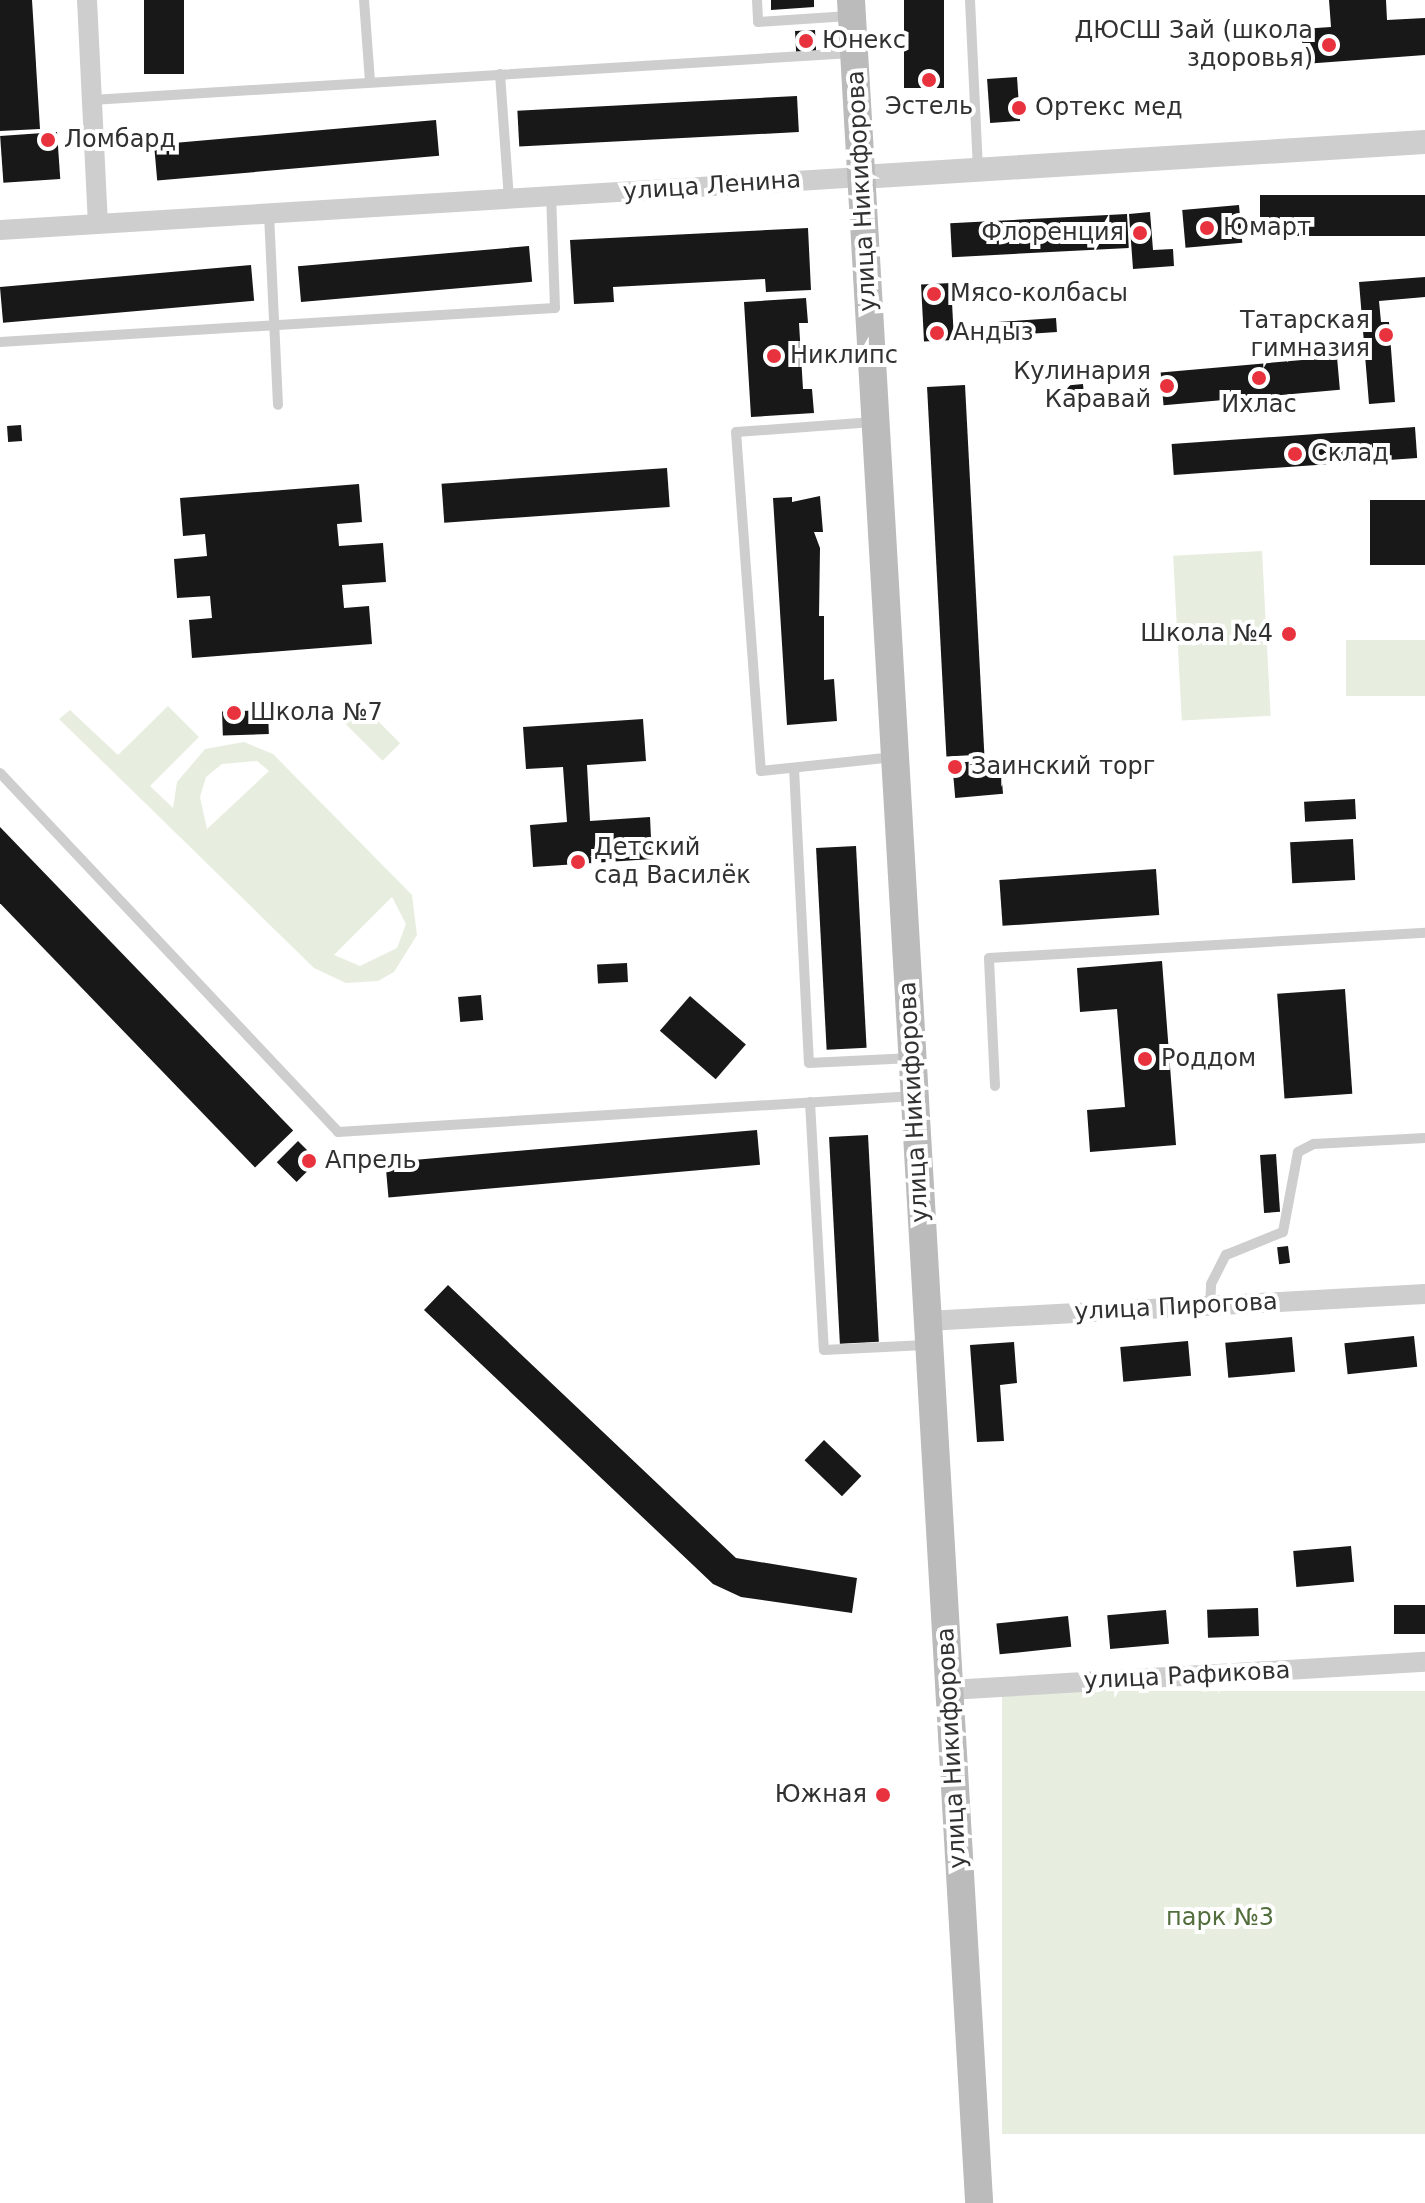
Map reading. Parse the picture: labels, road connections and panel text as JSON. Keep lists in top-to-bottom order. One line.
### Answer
{"streets":{"main road":["улица Никифорова"],"street":["улица Ленина","улица Пирогова","улица Рафикова"]},"crossings":[["улица Ленина","улица Никифорова"],["улица Никифорова","улица Пирогова"],["улица Никифорова","улица Рафикова"]],"parks":["парк №3"],"places":["Юнекс","ДЮСШ Зай (школа здоровья)","Эстель","Ортекс мед","Ломбард","Юмарт","Флоренция","Мясо-колбасы","Андыз","Татарская гимназия","Никлипс","Ихлас","Кулинария Каравай","Склад","Школа №4","Школа №7","Заинский торг","Детский сад Василёк","Роддом","Апрель","Южная"]}
